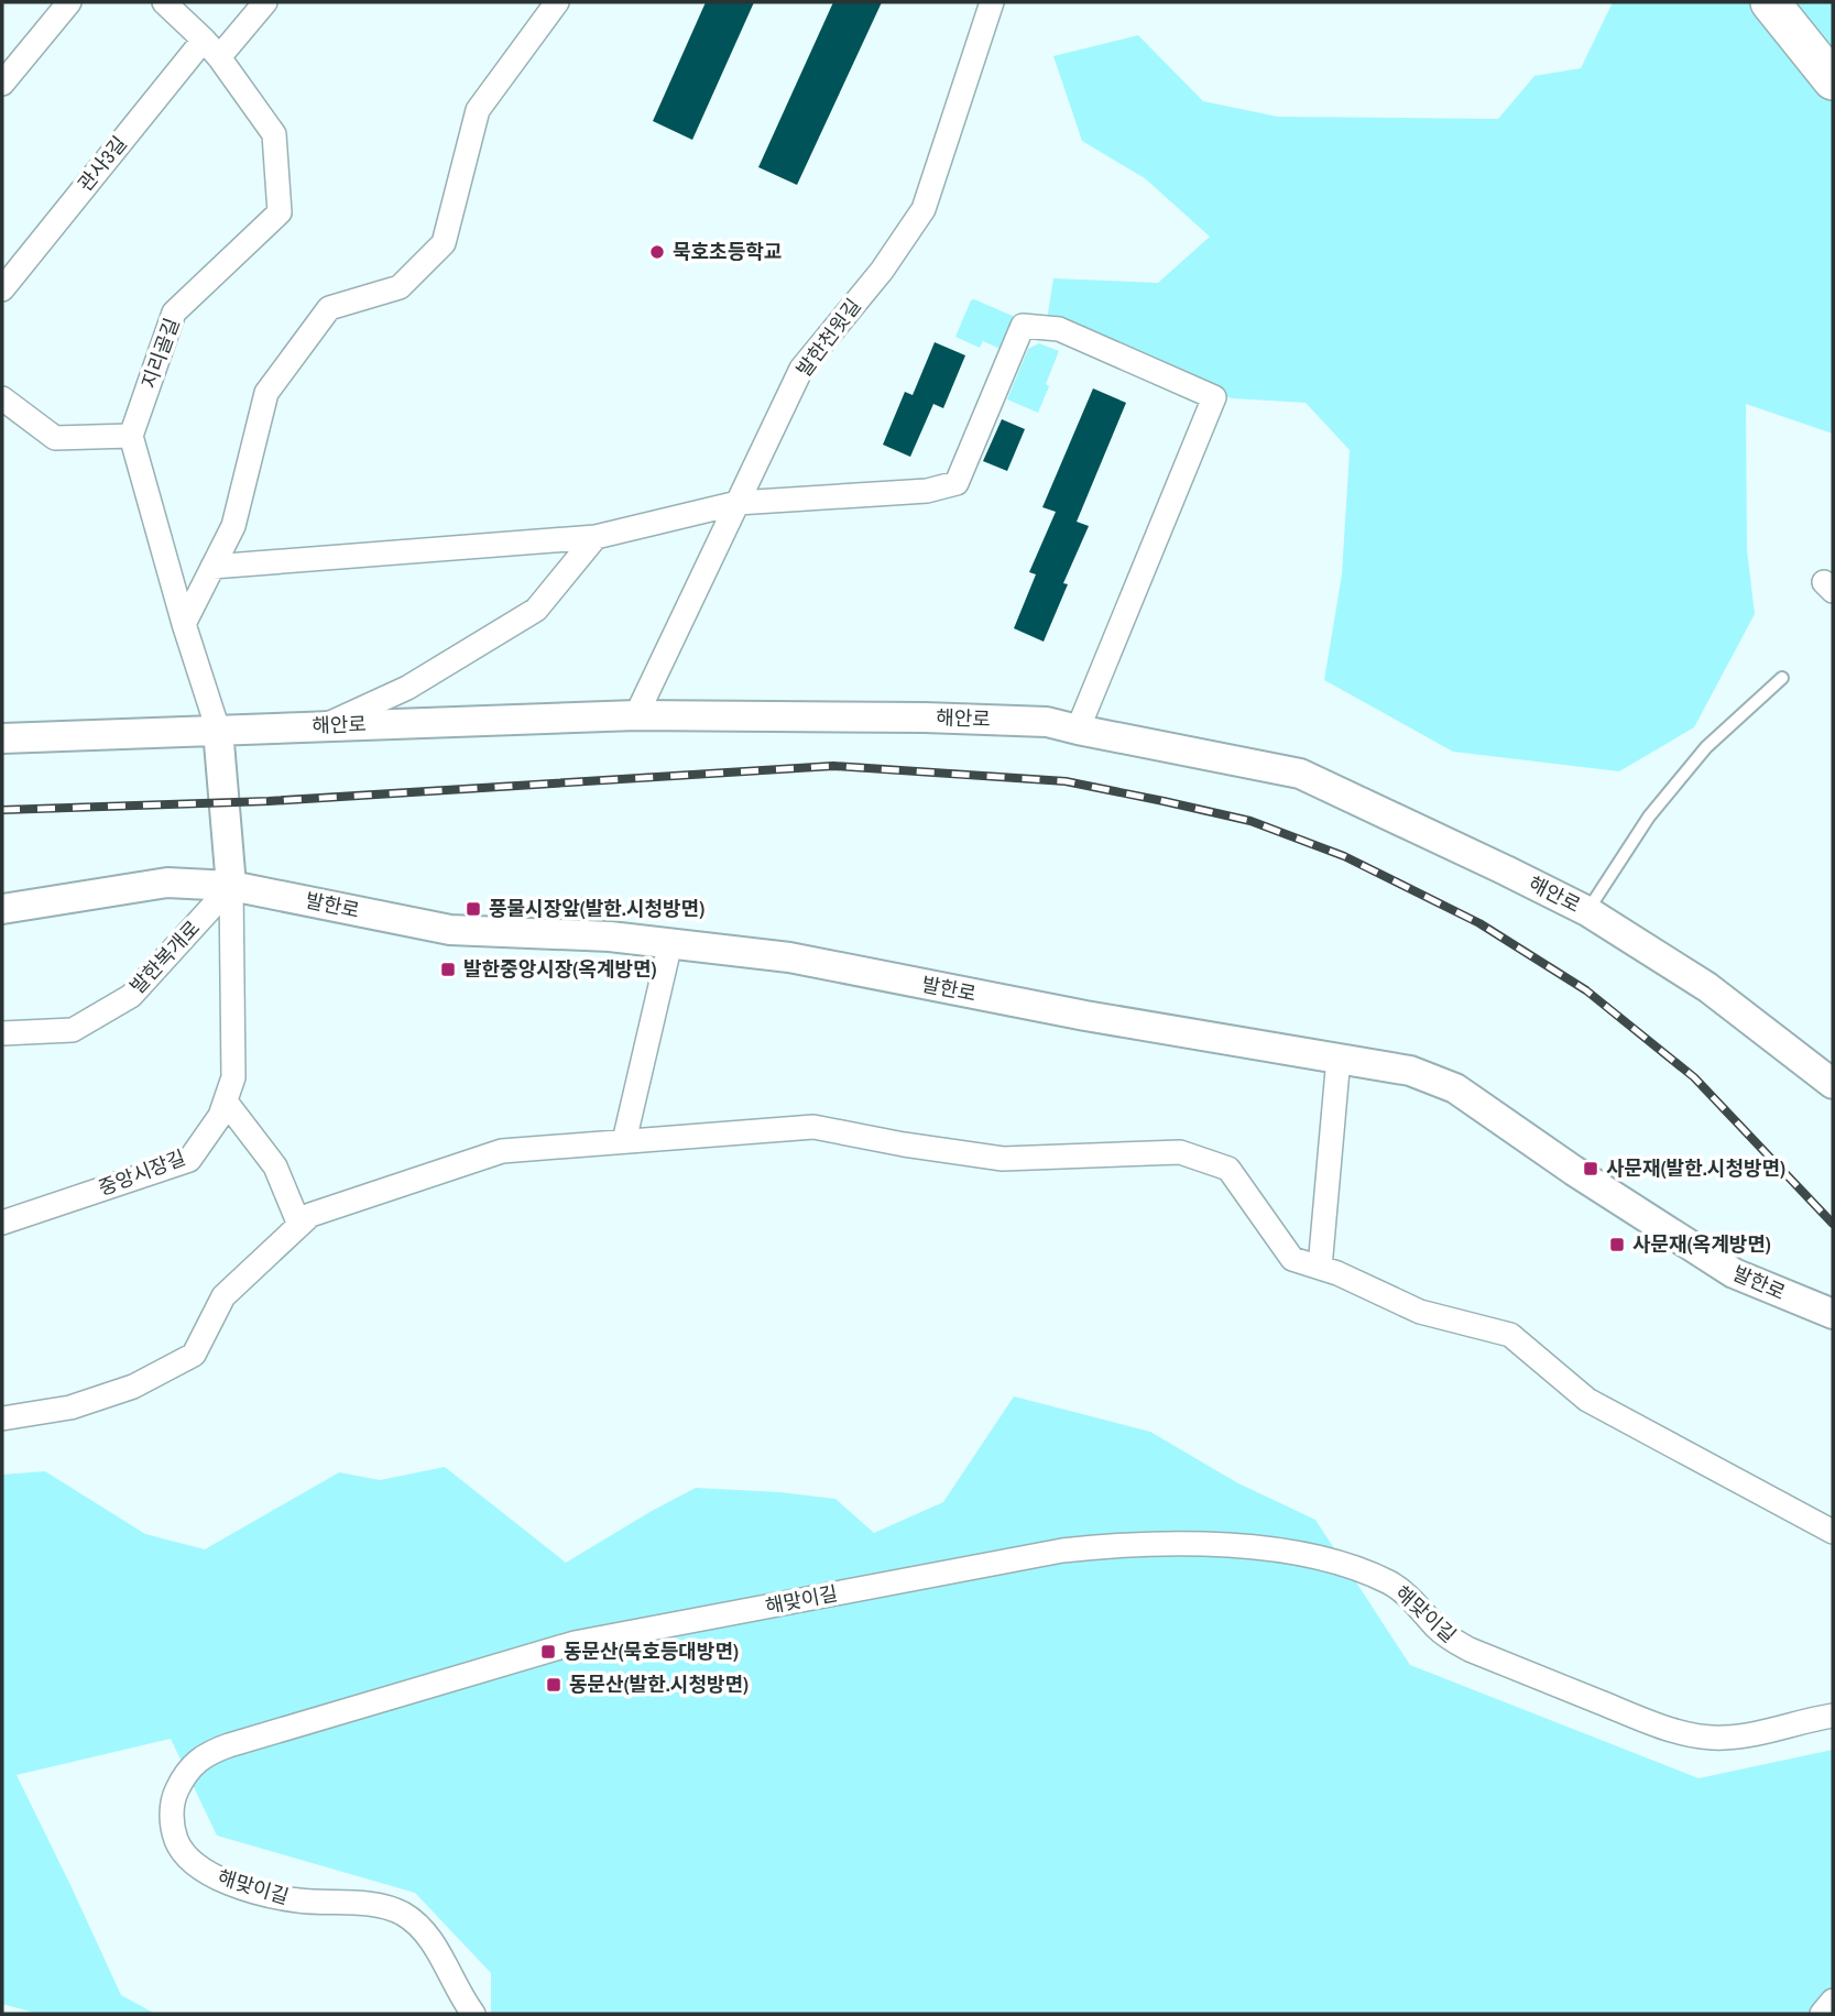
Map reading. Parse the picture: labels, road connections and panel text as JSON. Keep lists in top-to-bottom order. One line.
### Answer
{"streets":{"street":["관사3길","발한천윗길","지리골길","해안로","발한로","발한복개로","중앙시장길","해맞이길"]},"crossings":[["관사3길","지리골길"],["발한천윗길","해안로"],["발한로","발한복개로"],["발한로","중앙시장길"],["발한복개로","중앙시장길"]],"places":{"other":["묵호초등학교"],"transit":["풍물시장앞(발한.시청방면)","발한중앙시장(옥계방면)","사문재(발한.시청방면)","사문재(옥계방면)","동문산(묵호등대방면)","동문산(발한.시청방면)"]}}
